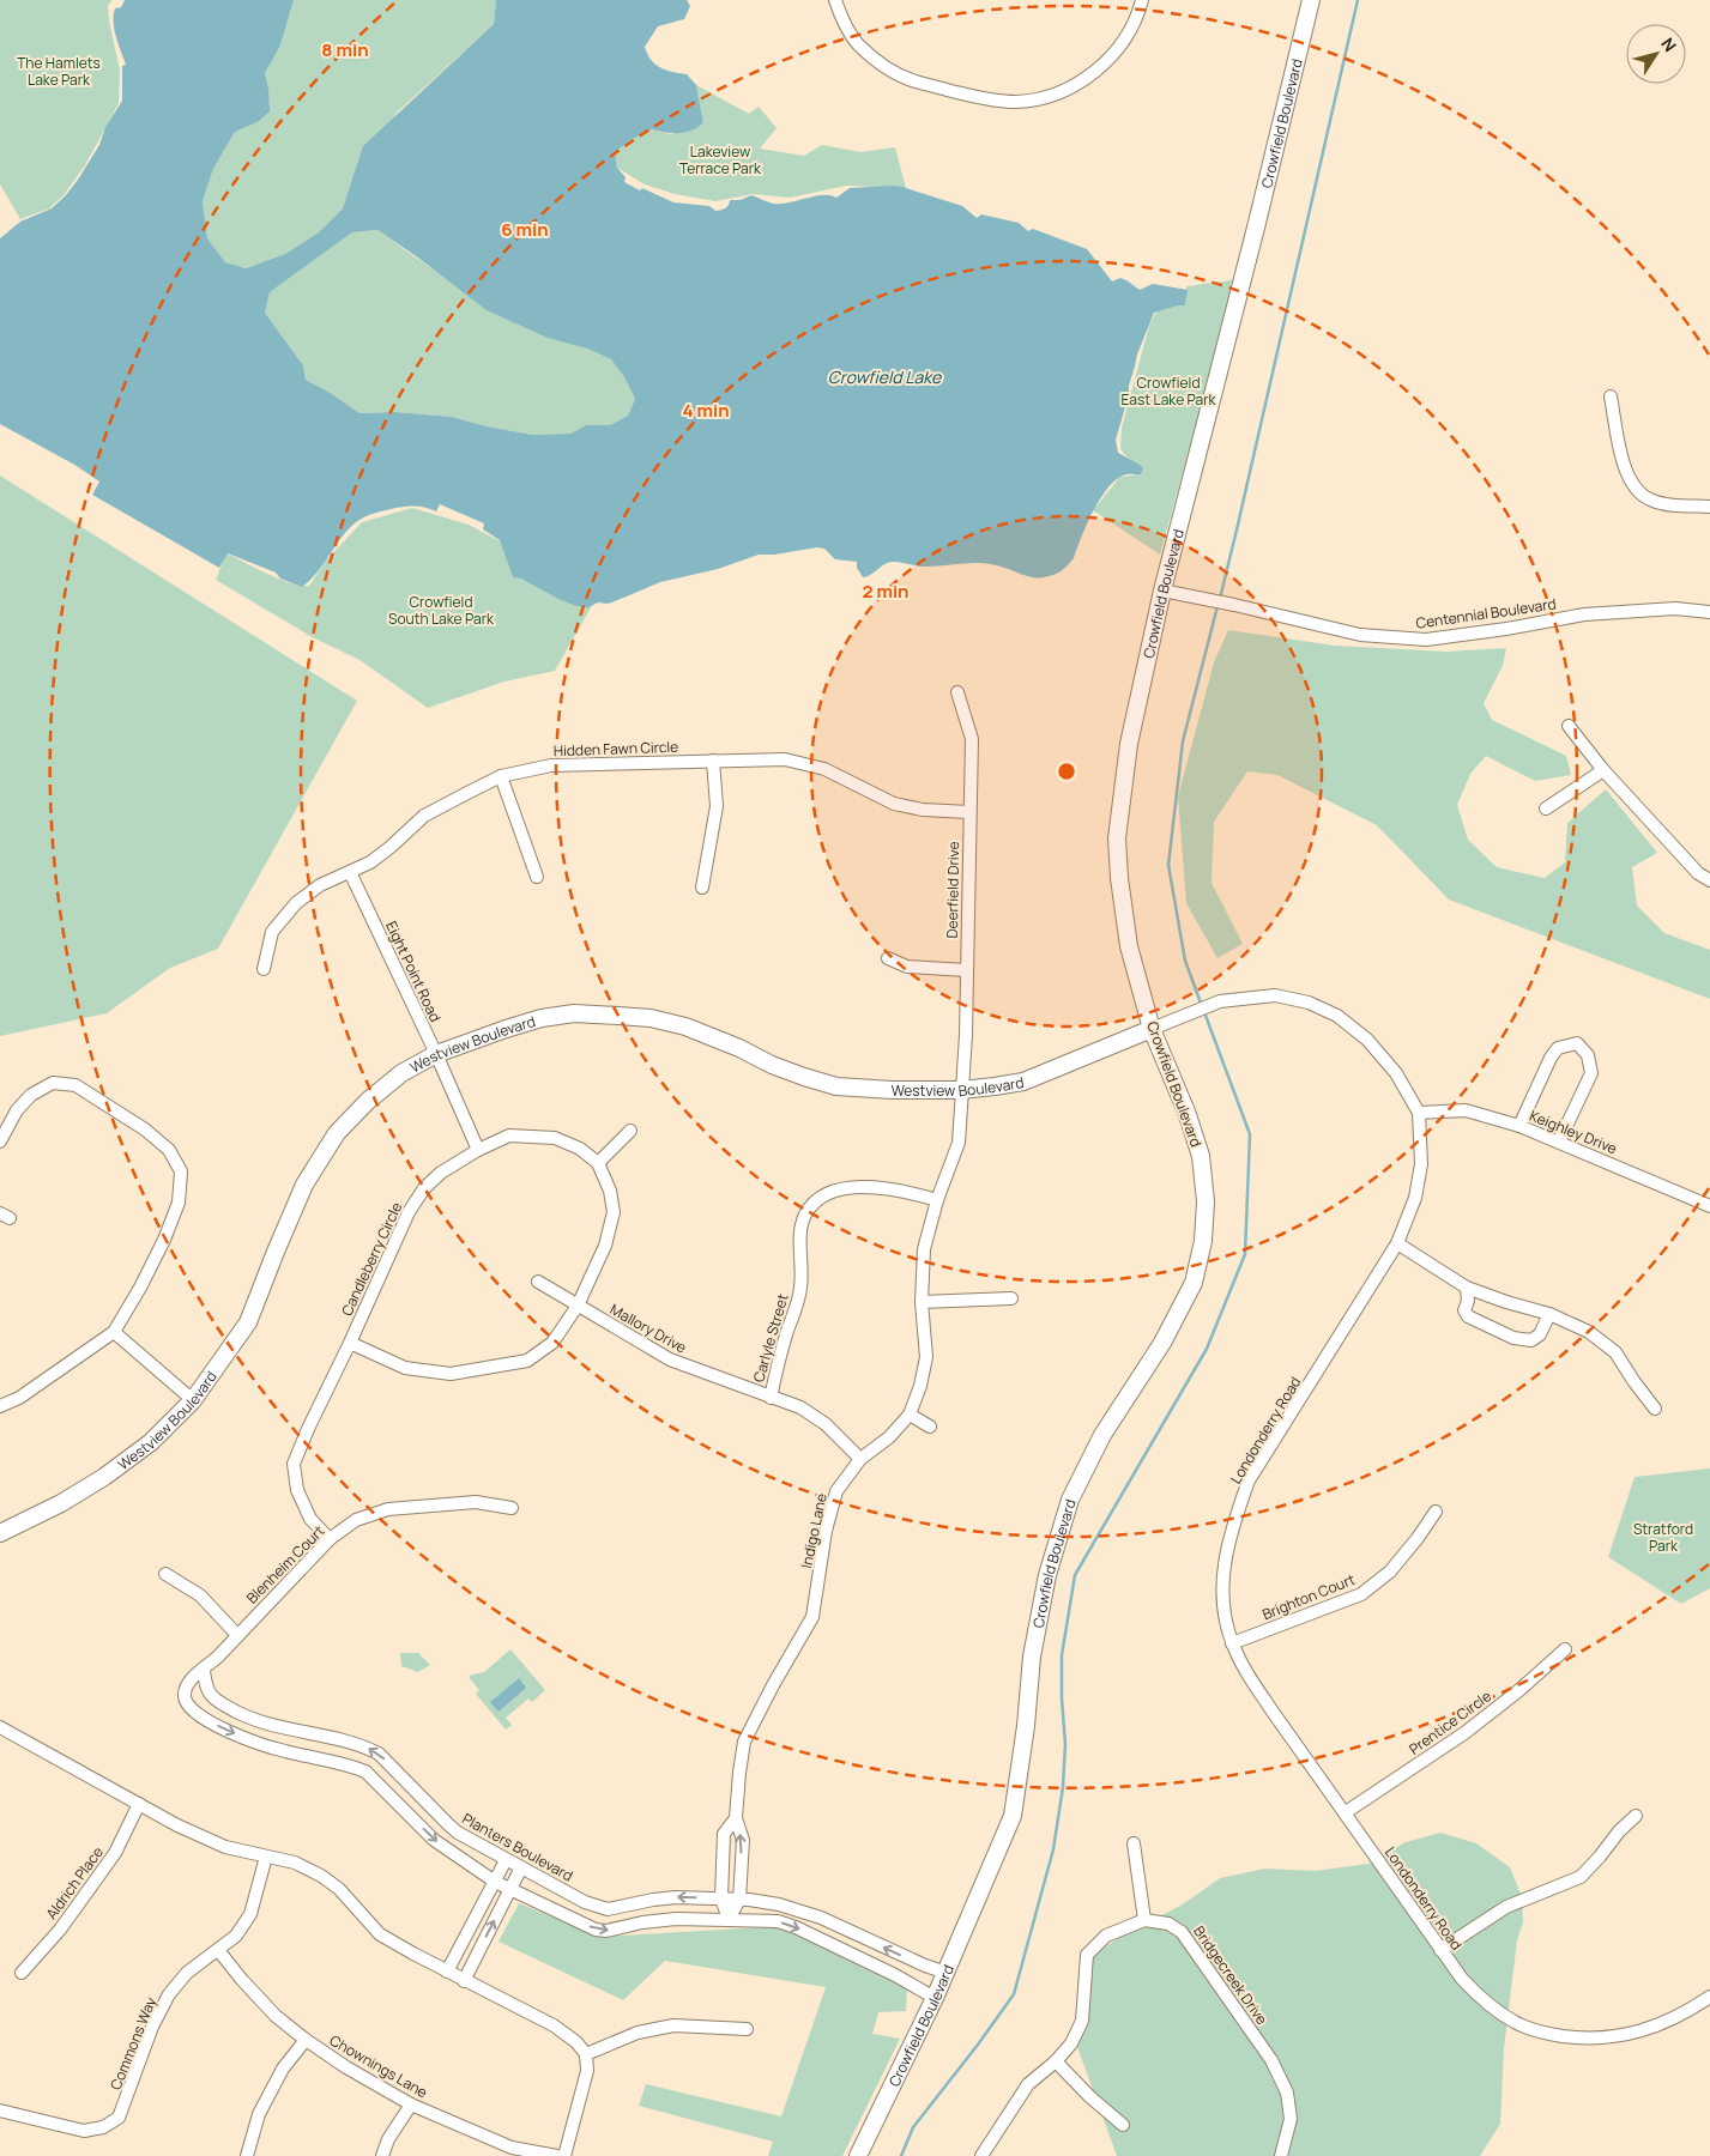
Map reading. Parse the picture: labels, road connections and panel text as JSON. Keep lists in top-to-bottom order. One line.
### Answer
{"streets":{"main road":["Crowfield Boulevard","Westview Boulevard"],"street":["Centennial Boulevard","Hidden Fawn Circle","Deerfield Drive","Eight Point Road","Keighley Drive","Candleberry Circle","Mallory Drive","Carlyle Street","Londonderry Road","Indigo Lane","Blenheim Court","Brighton Court","Prentice Circle","Planters Boulevard","Aldrich Place","Bridgecreek Drive","Commons Way","Chownings Lane"]},"crossings":[["Crowfield Boulevard","Centennial Boulevard"],["Crowfield Boulevard","Westview Boulevard"],["Crowfield Boulevard","Londonderry Road"],["Crowfield Boulevard","Planters Boulevard"],["Hidden Fawn Circle","Deerfield Drive"],["Hidden Fawn Circle","Eight Point Road"],["Deerfield Drive","Westview Boulevard"],["Deerfield Drive","Indigo Lane"],["Eight Point Road","Westview Boulevard"],["Eight Point Road","Candleberry Circle"],["Westview Boulevard","Londonderry Road"],["Westview Boulevard","Indigo Lane"],["Keighley Drive","Londonderry Road"],["Candleberry Circle","Blenheim Court"],["Mallory Drive","Carlyle Street"],["Mallory Drive","Indigo Lane"],["Carlyle Street","Indigo Lane"],["Londonderry Road","Brighton Court"],["Londonderry Road","Prentice Circle"],["Indigo Lane","Planters Boulevard"],["Blenheim Court","Planters Boulevard"],["Commons Way","Chownings Lane"]],"water":["Crowfield Lake"],"parks":["The Hamlets Lake Park","Lakeview Terrace Park","Crowfield East Lake Park","Crowfield South Lake Park","Stratford Park"],"north":"top right","rings":["8 min","6 min","4 min","2 min"]}
